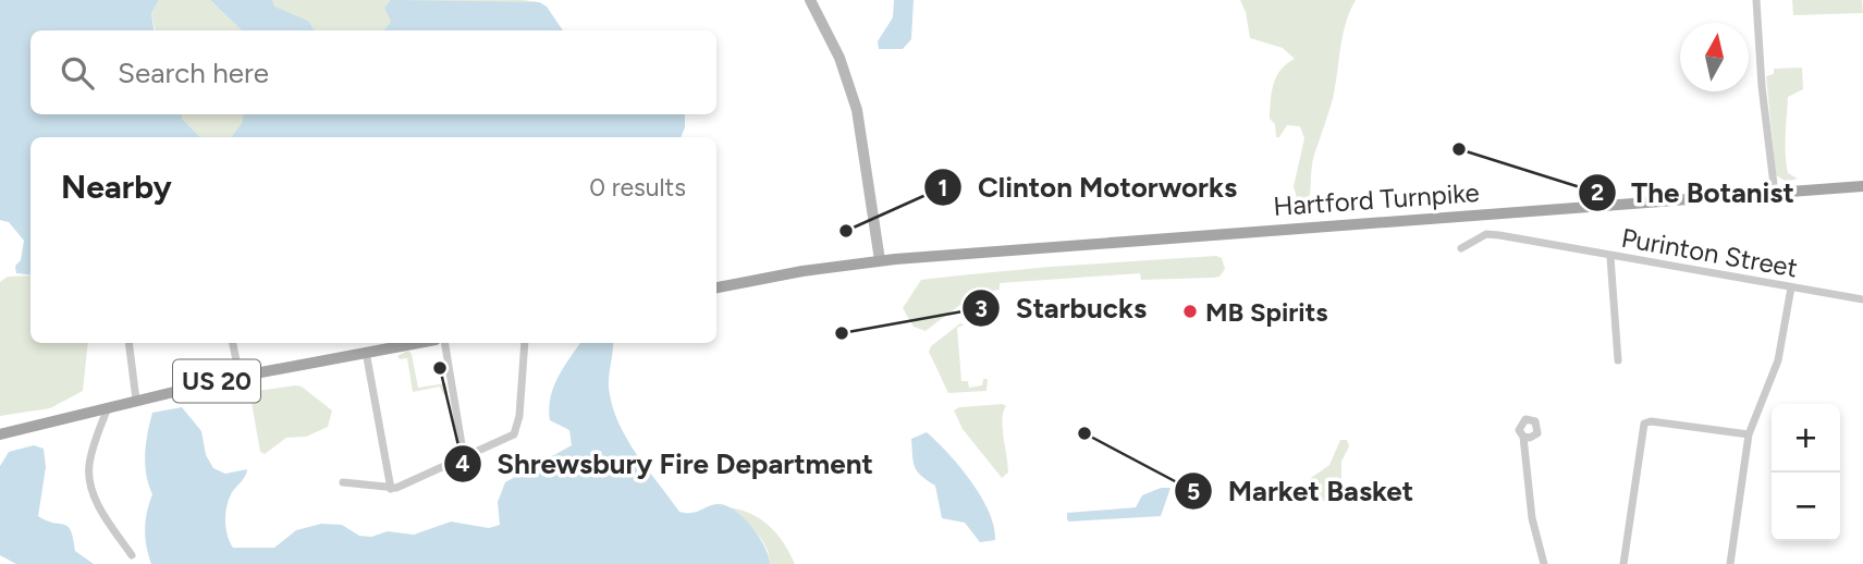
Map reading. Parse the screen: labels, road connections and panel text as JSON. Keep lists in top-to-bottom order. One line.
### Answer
{"streets":{"main road":["Hartford Turnpike","US 20"],"street":["Purinton Street"]},"places":["The Botanist","Clinton Motorworks","MB Spirits","Starbucks","Shrewsbury Fire Department","Market Basket"],"north":"top","page":{"search":"Search here","heading":["Nearby","0 results"],"map_buttons":["+","−"]}}
